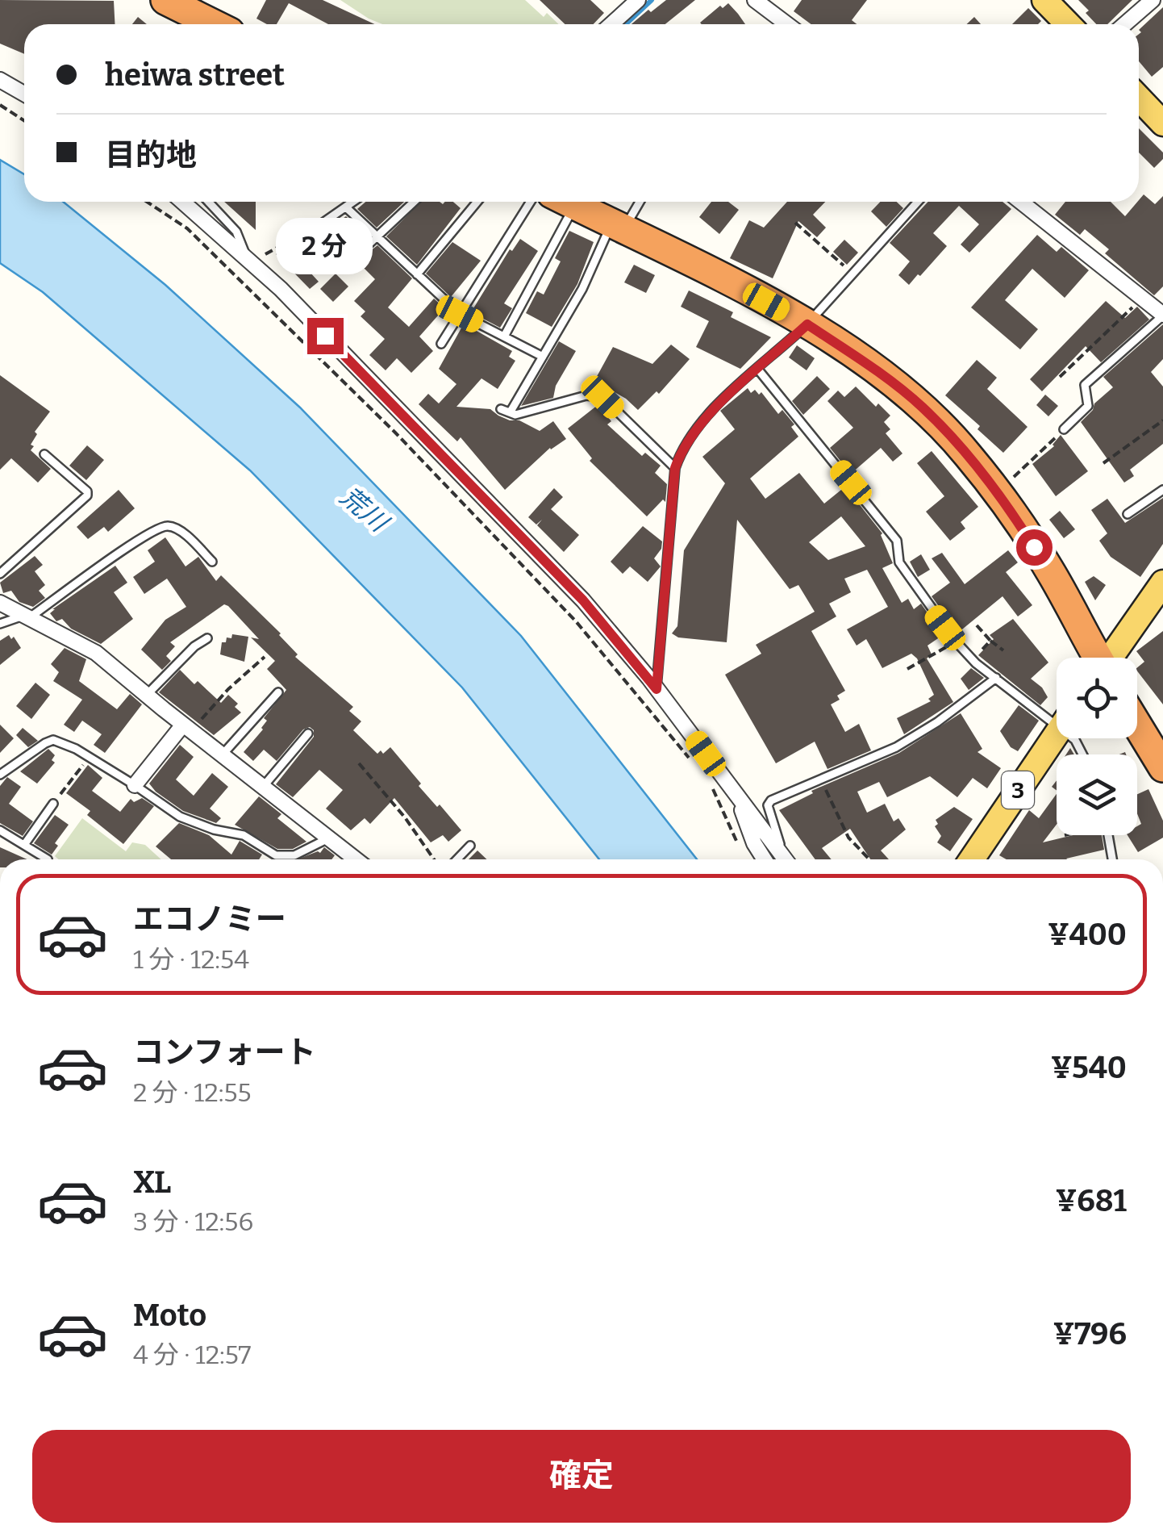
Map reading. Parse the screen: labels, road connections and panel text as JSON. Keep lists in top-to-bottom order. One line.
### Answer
{"streets":{"main road":["3"]},"water":["荒川"],"page":{"banner":["heiwa street","目的地"],"bubble":"2 分","list":[{"name":"エコノミー","note":"1 分 · 12:54","value":"¥400"},{"name":"コンフォート","note":"2 分 · 12:55","value":"¥540"},{"name":"XL","note":"3 分 · 12:56","value":"¥681"},{"name":"Moto","note":"4 分 · 12:57","value":"¥796"}],"buttons":"確定"}}
